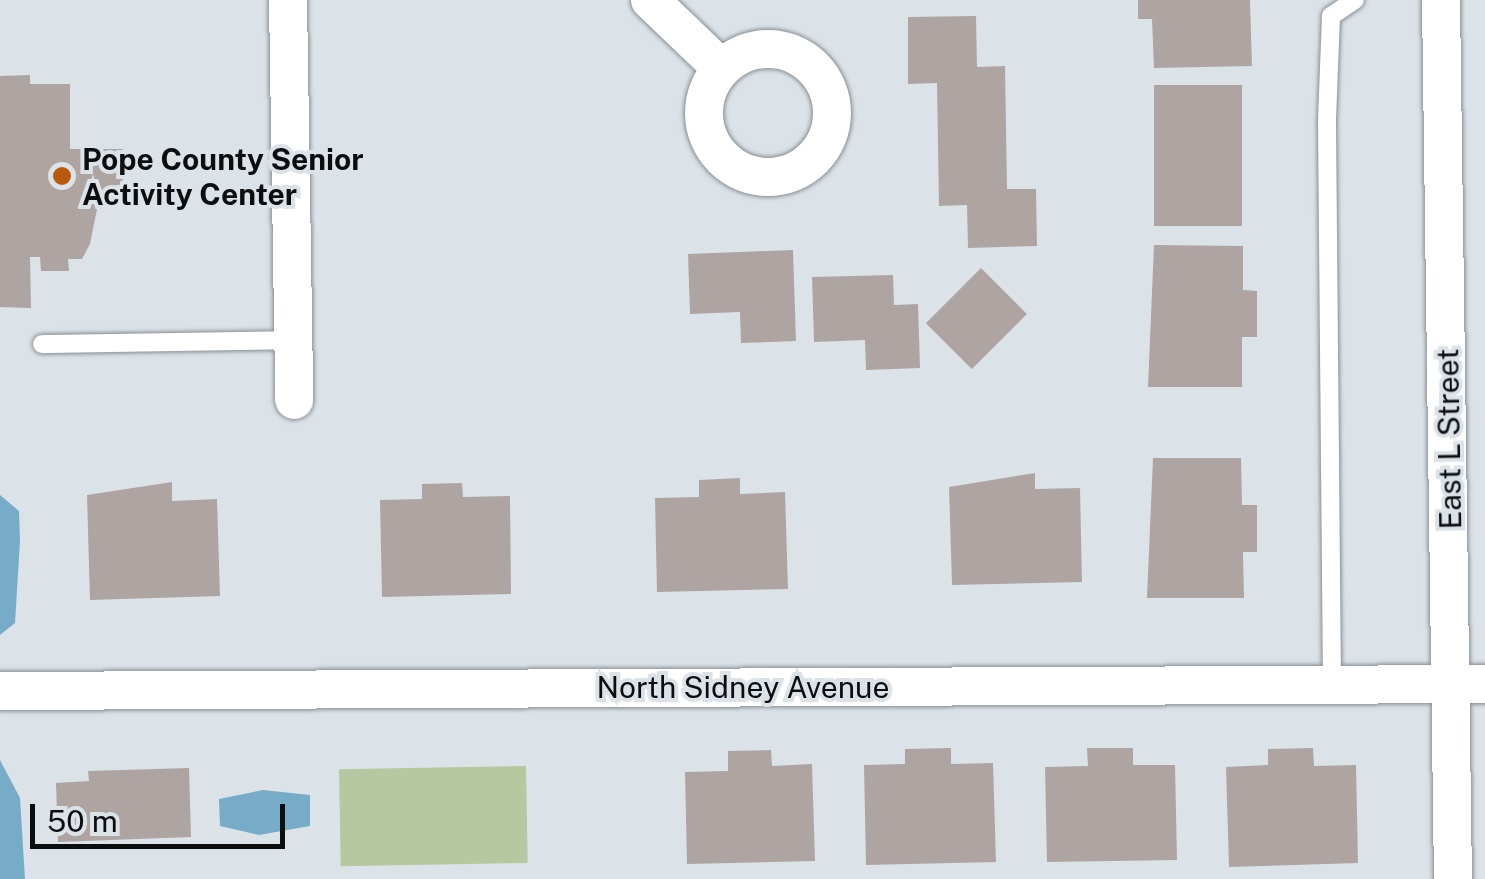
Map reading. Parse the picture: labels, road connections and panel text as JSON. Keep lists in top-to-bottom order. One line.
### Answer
{"streets":{"street":["East L Street","North Sidney Avenue"]},"crossings":[["East L Street","North Sidney Avenue"]],"places":["Pope County Senior Activity Center"],"scale_bar":"50 m"}
